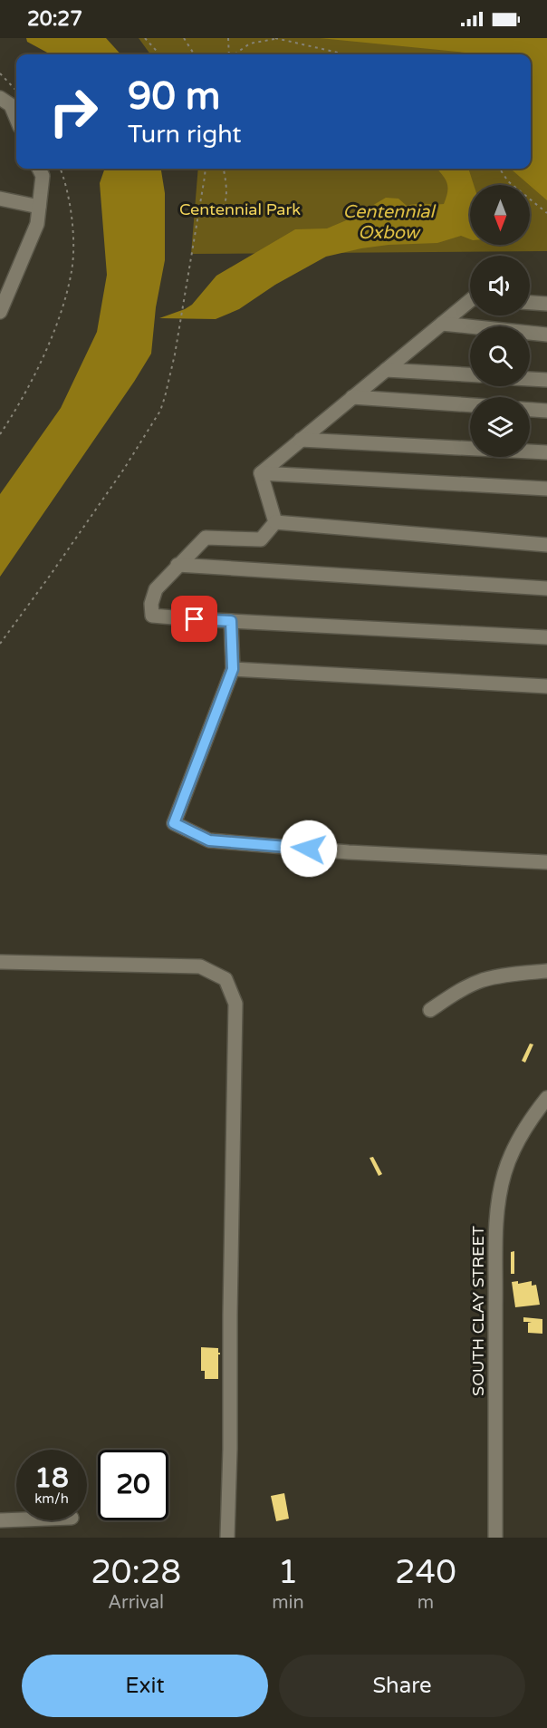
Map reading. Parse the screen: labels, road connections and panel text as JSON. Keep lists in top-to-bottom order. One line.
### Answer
{"streets":{"street":["SOUTH CLAY STREET"]},"water":["Centennial Oxbow"],"parks":["Centennial Park"],"north":"bottom","page":{"status":"20:27","turn":["90 m","Turn right"],"speed":"18 km/h","limit":"20","eta":["20:28","Arrival","1","min","240","m"],"buttons":["Exit","Share"]}}
